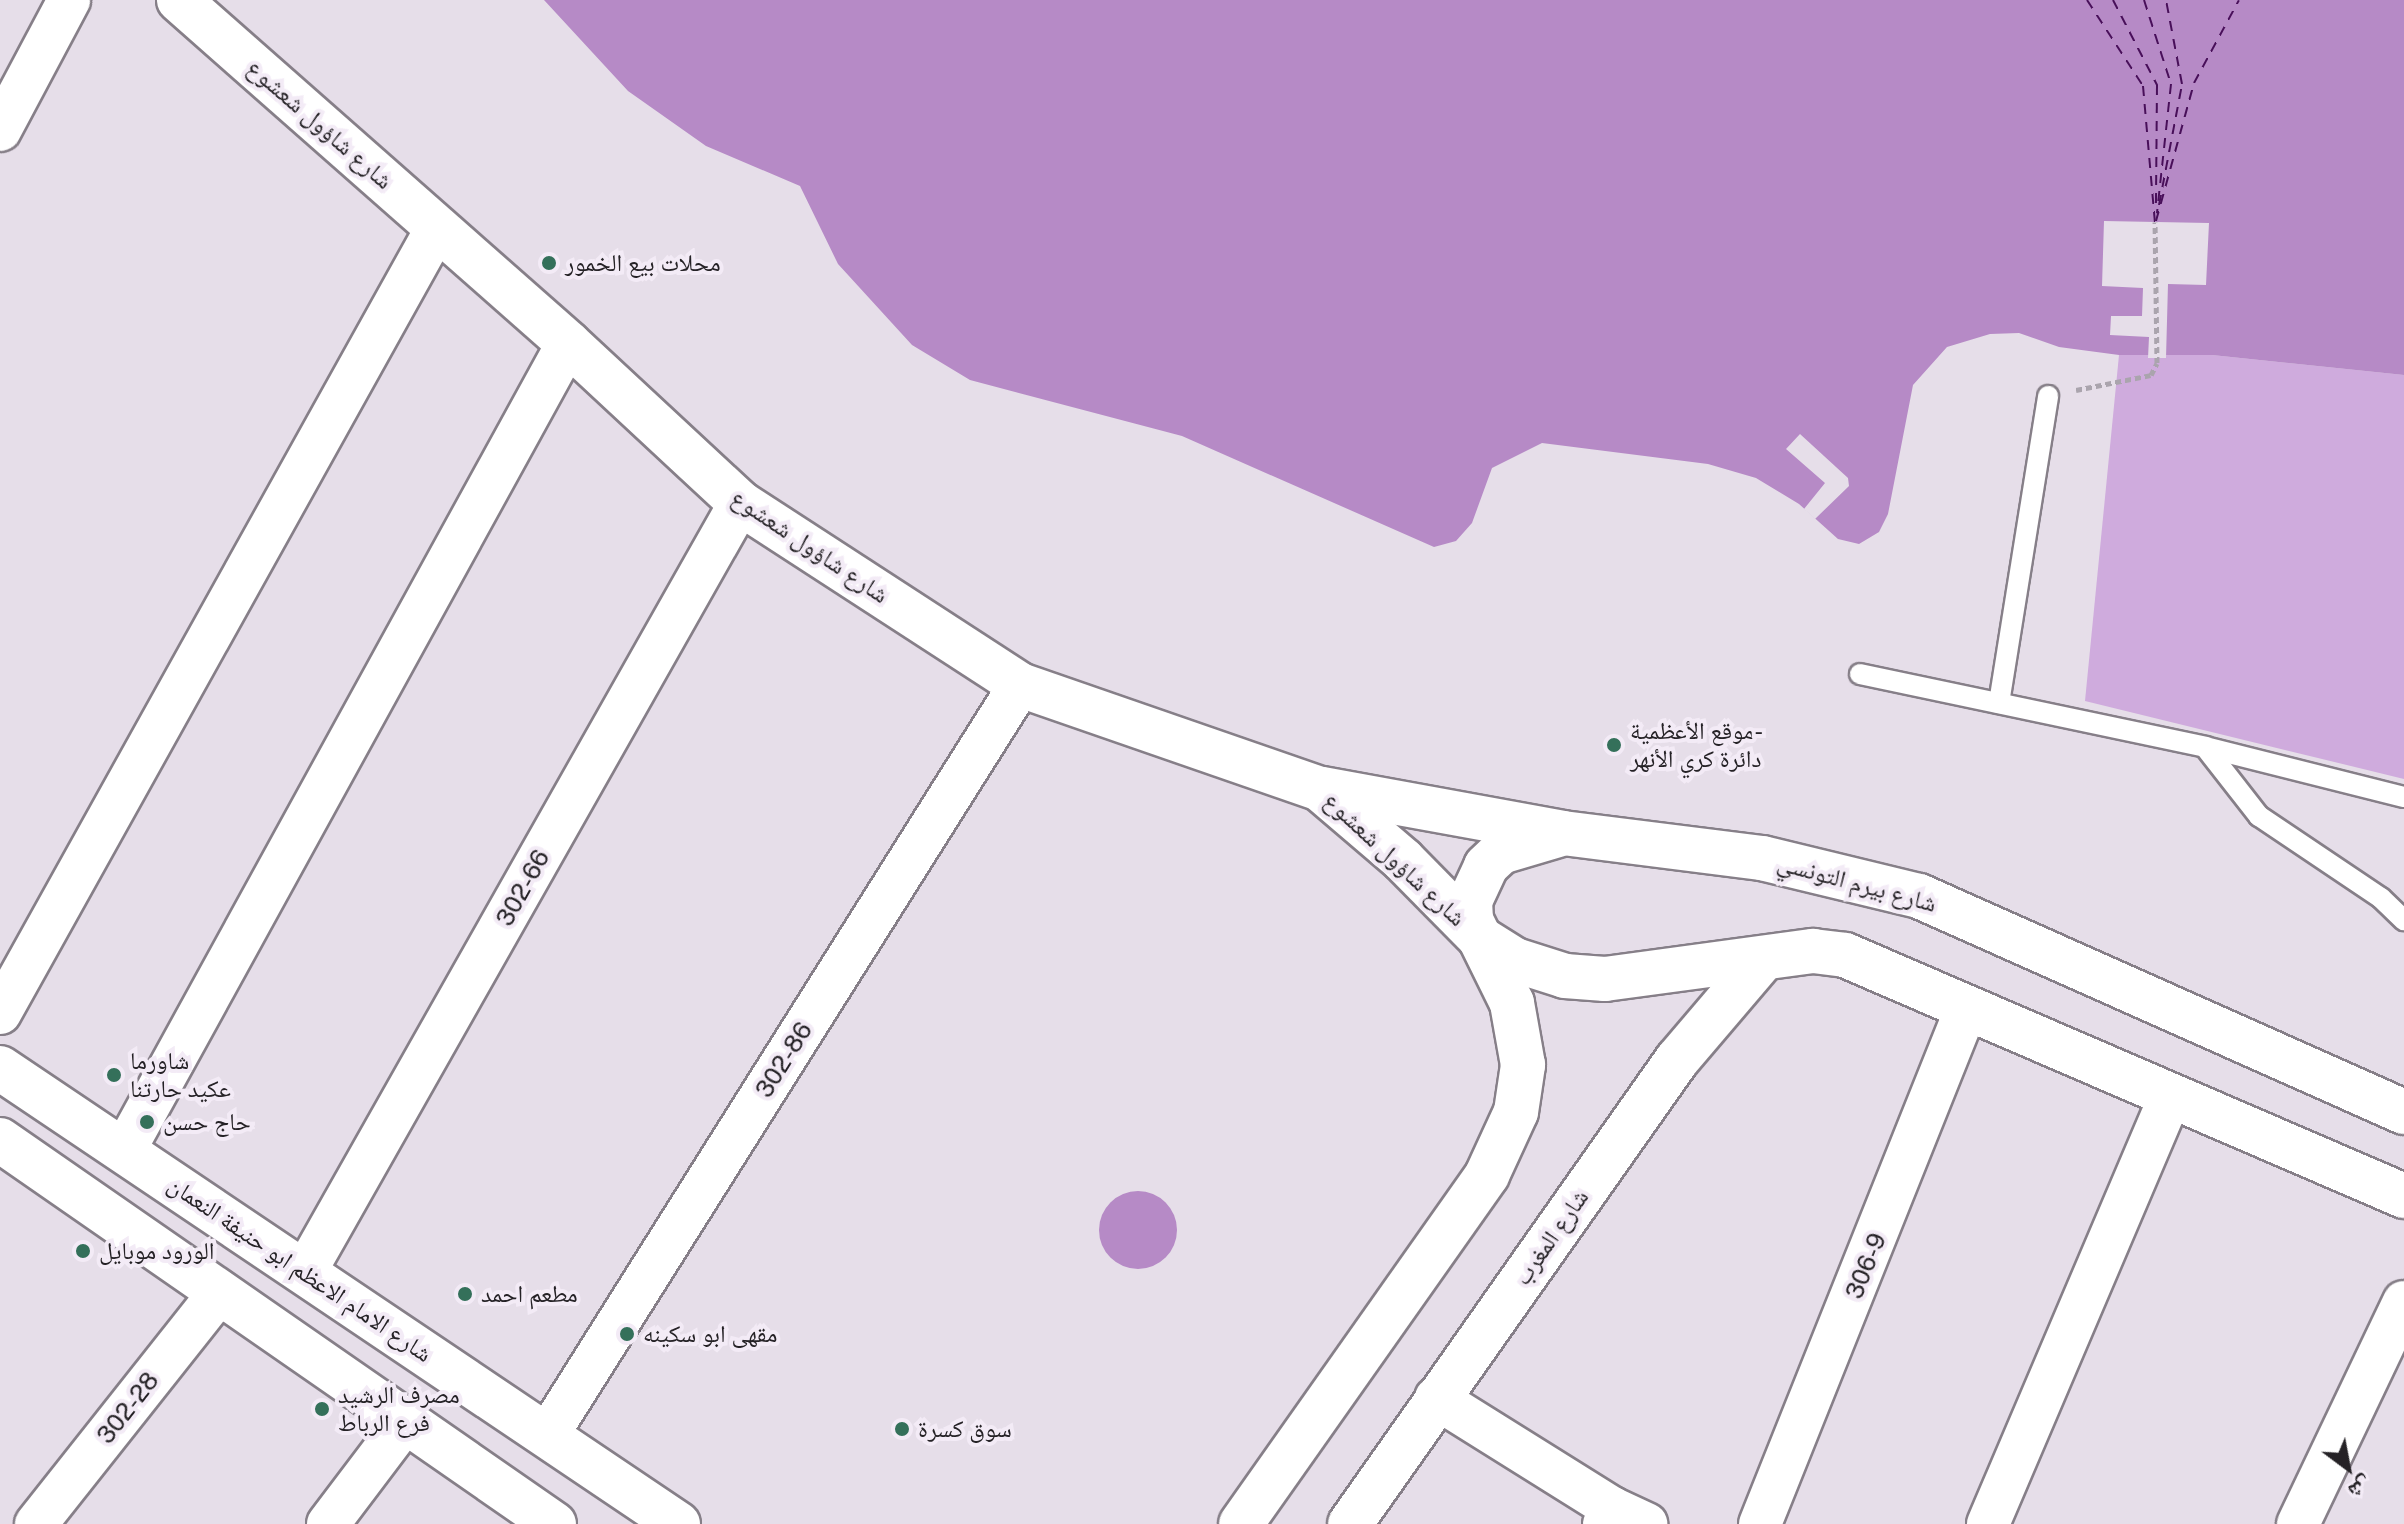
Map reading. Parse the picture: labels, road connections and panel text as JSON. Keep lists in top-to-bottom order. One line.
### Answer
{"streets":{"street":["شارع شاؤول شعشوع","شارع بيرم التونسي","302-66","302-86","شارع المغرب","306-9","شارع الامام الاعظم ابو حنيفة النعمان","302-28"]},"crossings":[["شارع شاؤول شعشوع","شارع بيرم التونسي"],["شارع شاؤول شعشوع","302-66"],["شارع شاؤول شعشوع","302-86"],["302-66","شارع الامام الاعظم ابو حنيفة النعمان"],["302-86","شارع الامام الاعظم ابو حنيفة النعمان"]],"places":["محلات بيع الخمور","موقع الأعظمية- دائرة كري الأنهر","شاورما عكيد حارتنا","حاج حسن","الورود موبايل","مطعم احمد","مقهى ابو سكينه","مصرف الرشيد فرع الرباط","سوق كسرة"],"north":"bottom right"}
